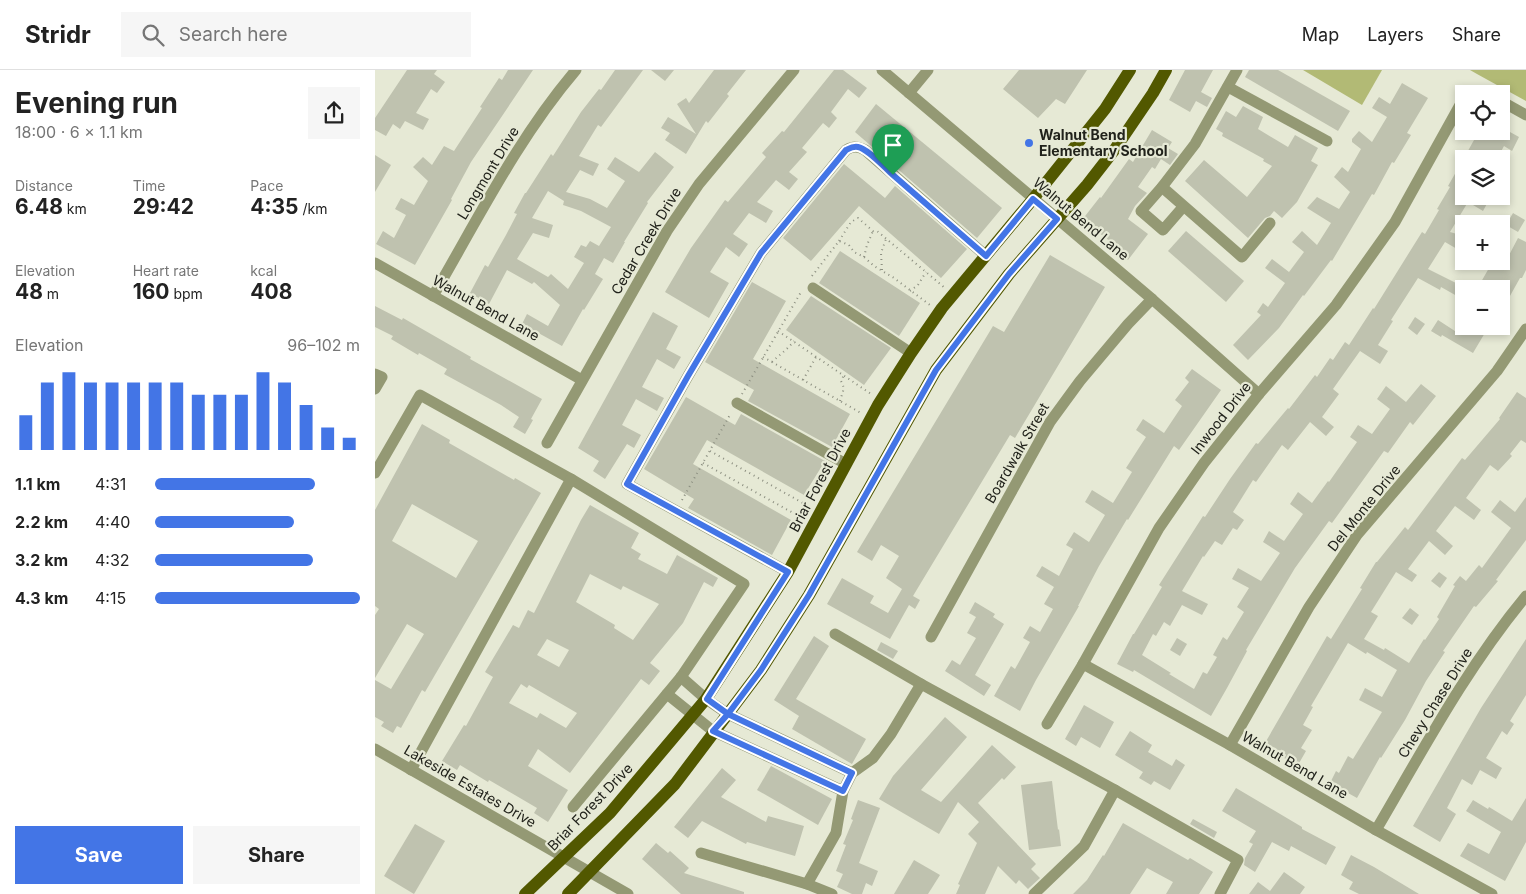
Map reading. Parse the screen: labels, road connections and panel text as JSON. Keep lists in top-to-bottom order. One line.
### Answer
{"streets":{"main road":["Briar Forest Drive"],"street":["Longmont Drive","Walnut Bend Lane","Cedar Creek Drive","Inwood Drive","Boardwalk Street","Del Monte Drive","Chevy Chase Drive","Lakeside Estates Drive"]},"crossings":[["Longmont Drive","Walnut Bend Lane"],["Walnut Bend Lane","Cedar Creek Drive"],["Walnut Bend Lane","Inwood Drive"],["Walnut Bend Lane","Boardwalk Street"],["Walnut Bend Lane","Briar Forest Drive"],["Walnut Bend Lane","Del Monte Drive"],["Walnut Bend Lane","Chevy Chase Drive"],["Briar Forest Drive","Lakeside Estates Drive"]],"places":["Walnut Bend Elementary School"],"page":{"header":"Stridr","search":"Search here","nav":["Map","Layers","Share"],"heading":["Evening run","18:00 · 6 × 1.1 km"],"map_buttons":["+","−"],"stats":[["Distance","6.48 km"],["Time","29:42"],["Pace","4:35 /km"],["Elevation","48 m"],["Heart rate","160 bpm"],["kcal","408"]],"chart":["Elevation","96–102 m"],"list":[{"name":"1.1 km","note":"4:31"},{"name":"2.2 km","note":"4:40"},{"name":"3.2 km","note":"4:32"},{"name":"4.3 km","note":"4:15"}],"buttons":["Save","Share"]}}
